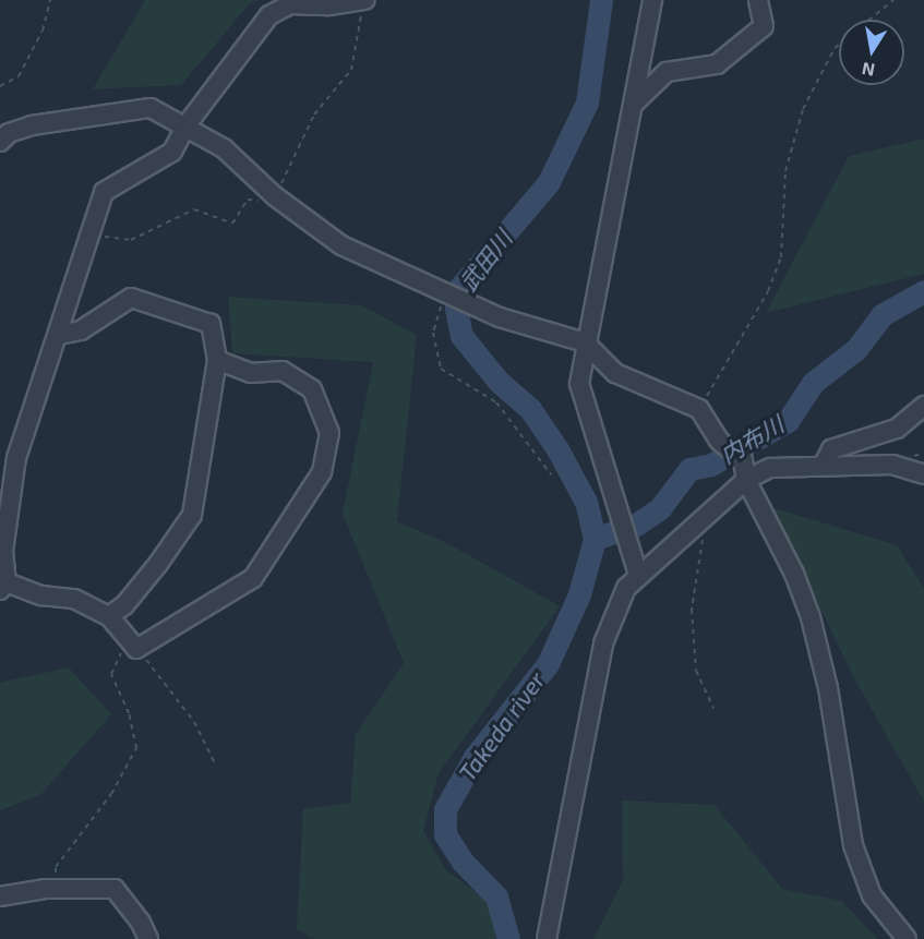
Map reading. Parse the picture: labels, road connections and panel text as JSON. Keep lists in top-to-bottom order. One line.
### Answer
{"water":["武田川","内布川","Takeda river"],"north":"bottom"}
